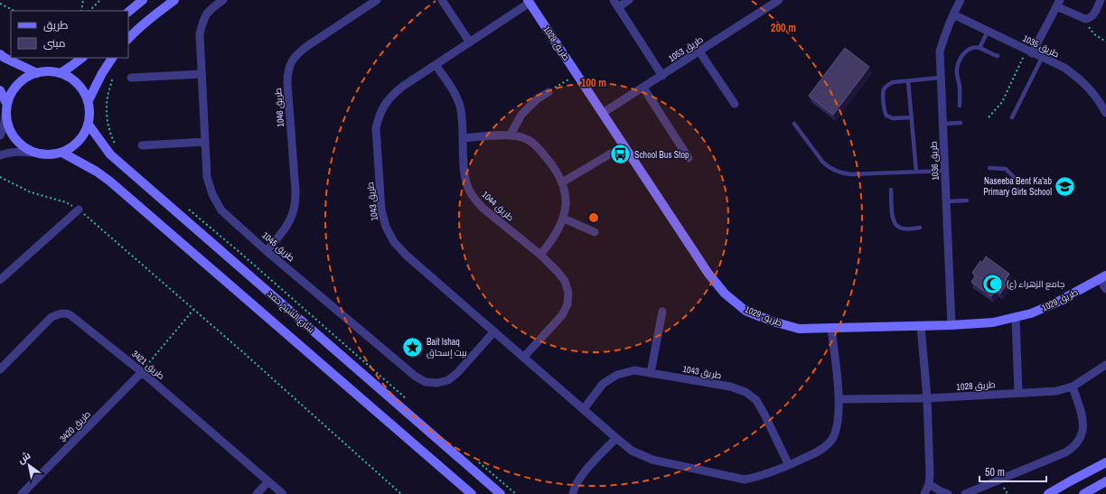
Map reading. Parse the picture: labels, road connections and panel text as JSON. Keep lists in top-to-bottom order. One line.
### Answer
{"streets":{"main road":["طريق 1029","شارع الشيخ حمد"],"street":["طريق 1035","طريق 1053","طريق 1046","طريق 1036","طريق 1043","طريق 1044","طريق 1045","طريق 3421","طريق 1028","طريق 3420"]},"crossings":[["طريق 1029","طريق 1053"],["طريق 1029","طريق 1036"],["طريق 1029","طريق 1043"],["طريق 1035","طريق 1036"],["طريق 1046","طريق 1045"],["طريق 1043","طريق 1044"],["طريق 1043","طريق 1045"],["طريق 1043","طريق 1028"],["طريق 3421","طريق 3420"]],"places":{"bus stop":["School Bus Stop"],"school or university":["Naseeba Bent Ka'ab Primary Girls School"],"mosque":["جامع الزهراء (ع)"],"place":["Bait Ishaq بيت إسحاق"]},"legend":["طريق","مبنى"],"scale_bar":"50 m","north":"top left","rings":["200 m","100 m"]}
